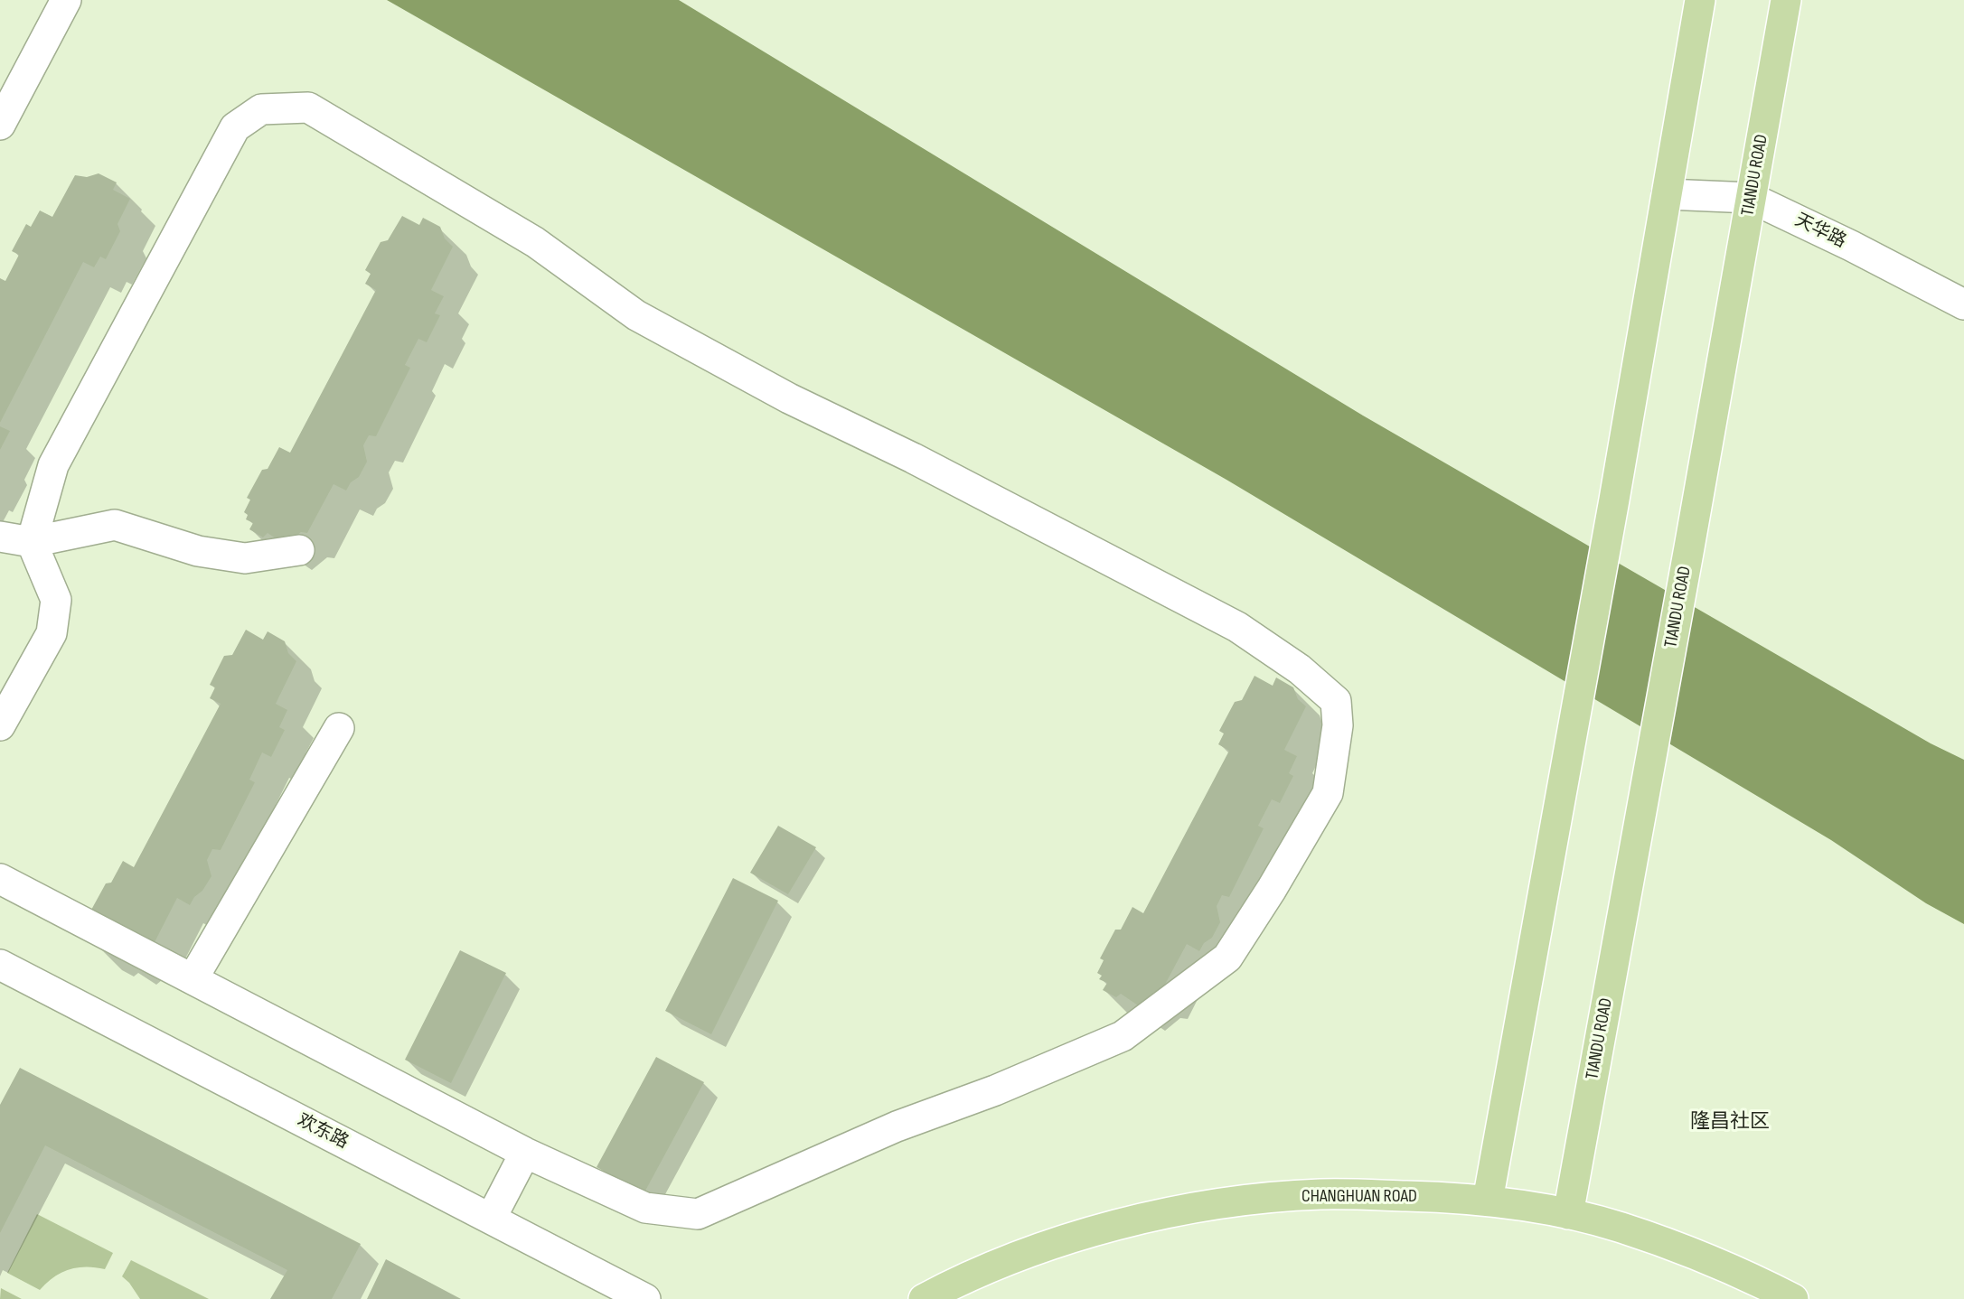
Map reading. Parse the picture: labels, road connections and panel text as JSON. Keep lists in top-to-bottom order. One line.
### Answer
{"streets":{"main road":["TIANDU ROAD","CHANGHUAN ROAD"],"street":["天华路","欢东路"]},"crossings":[["TIANDU ROAD","天华路"],["TIANDU ROAD","CHANGHUAN ROAD"]],"districts":["隆昌社区"]}
